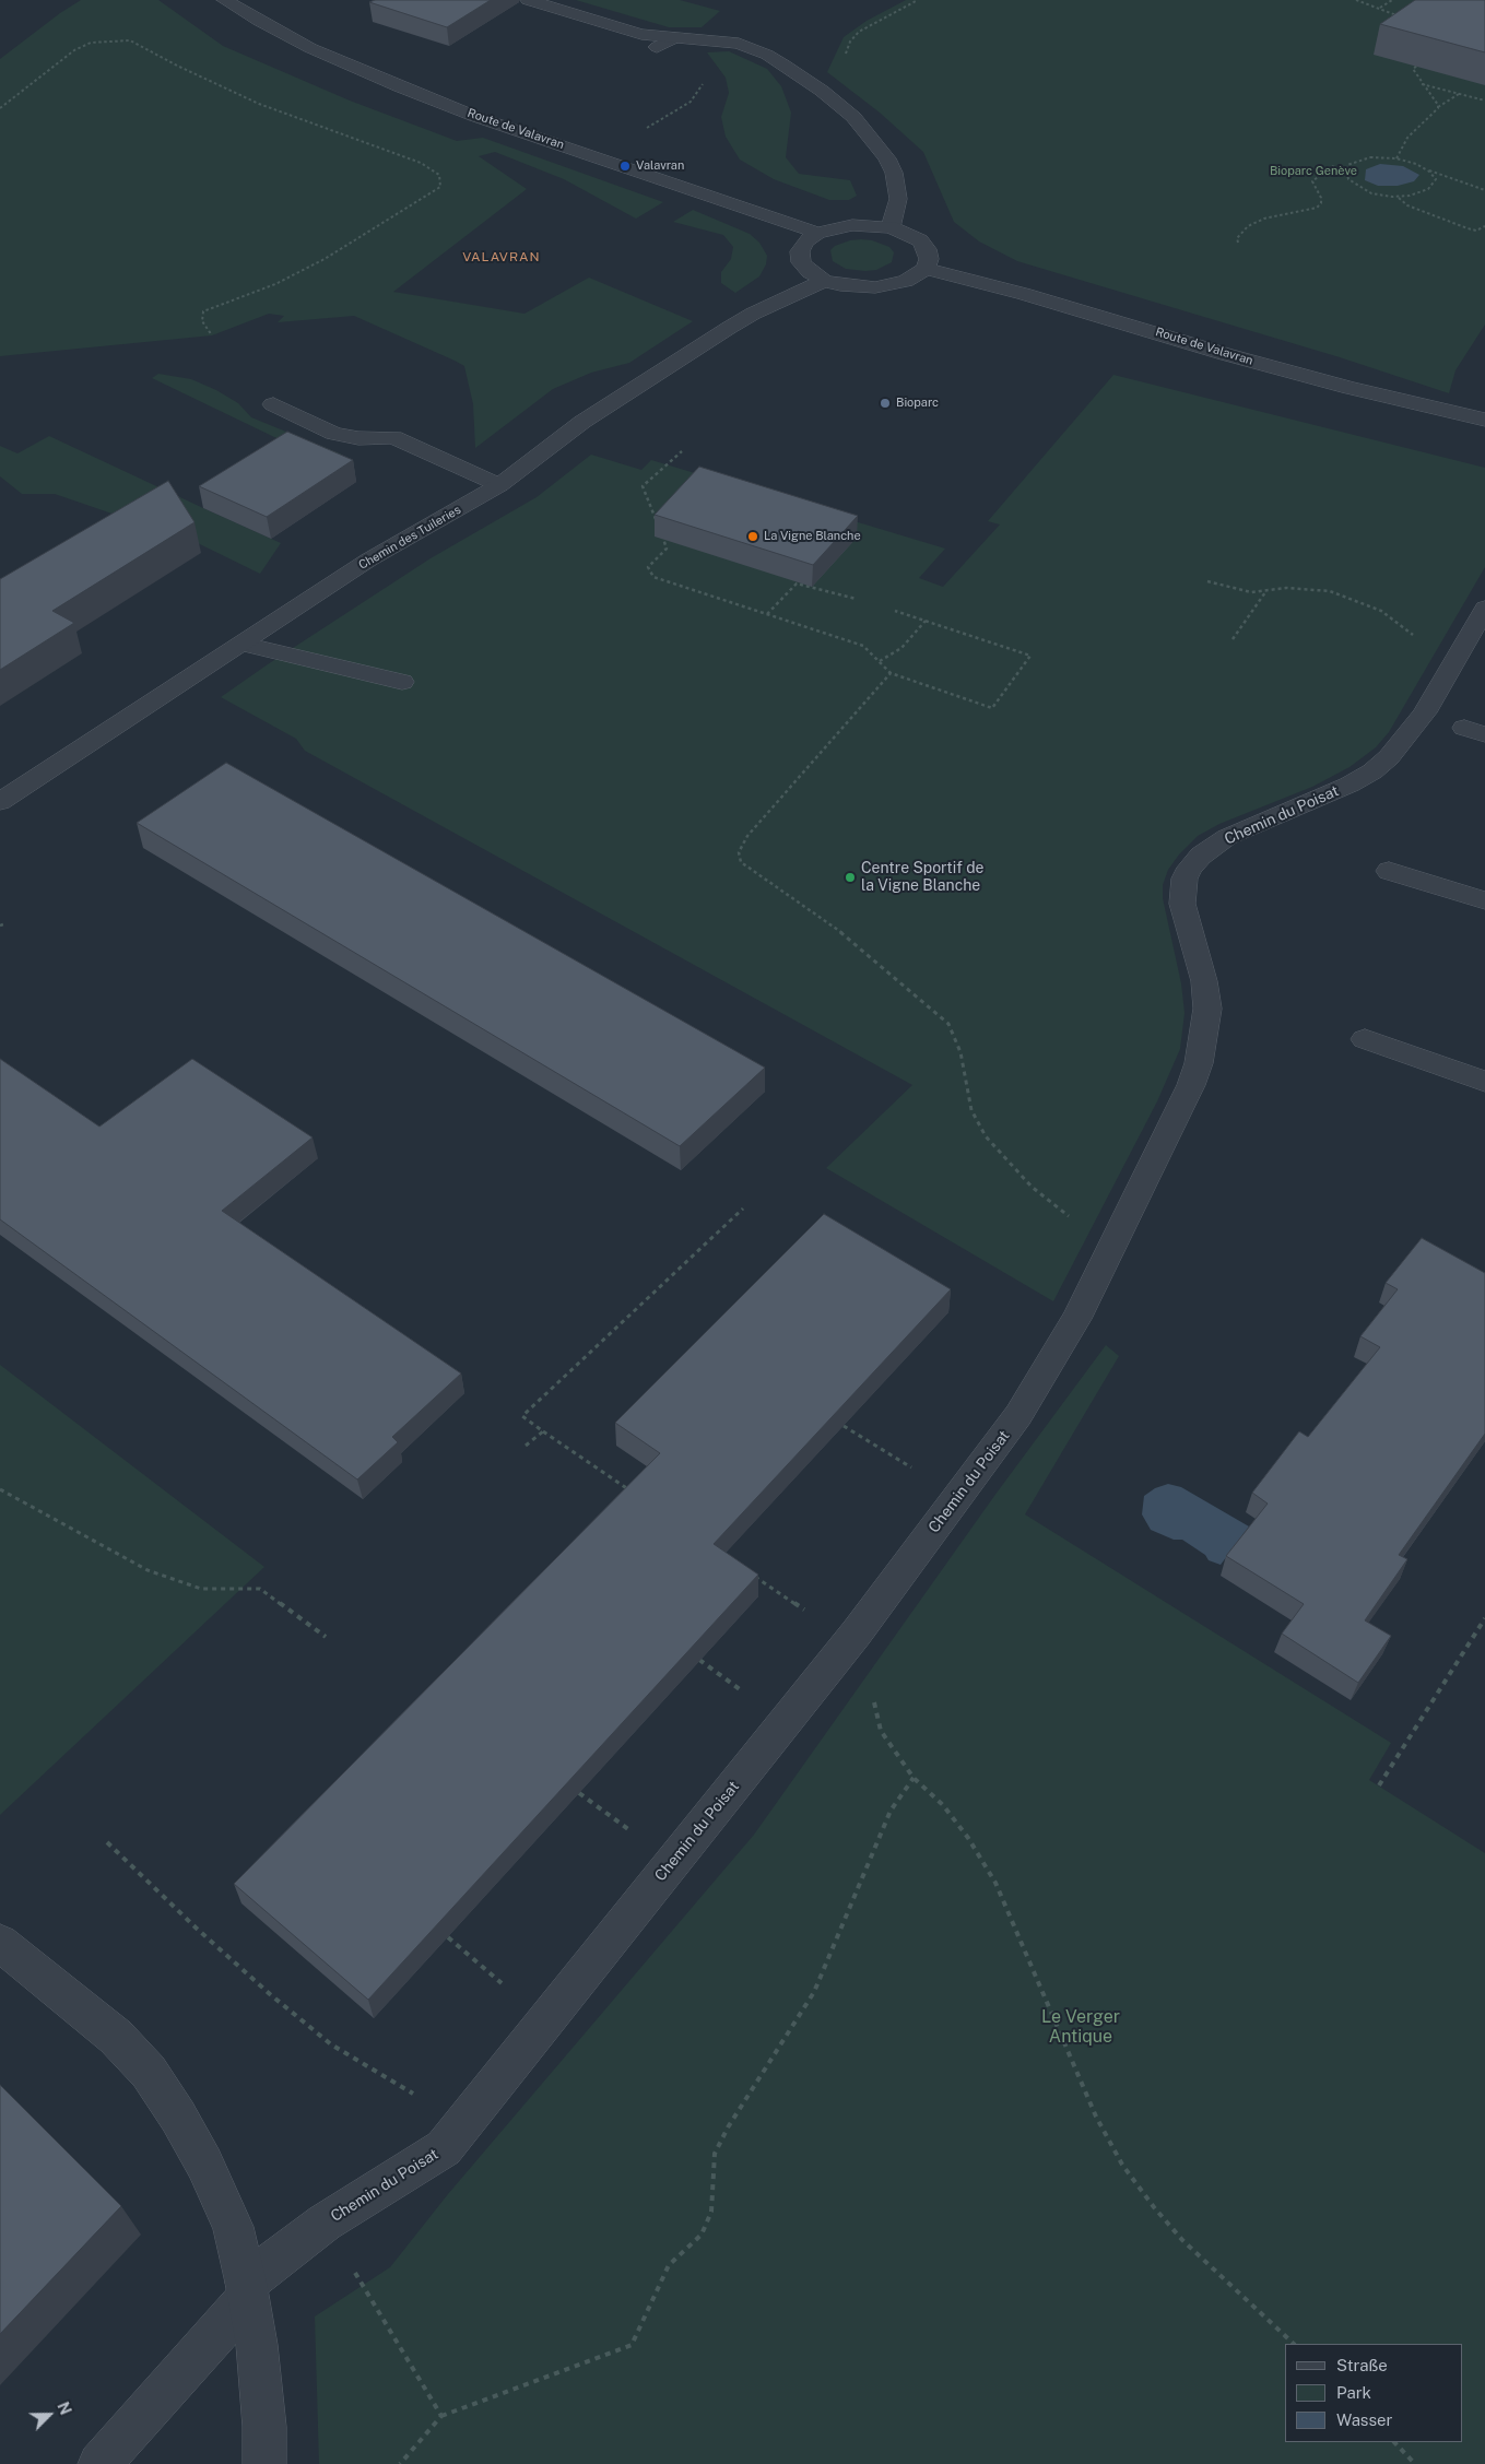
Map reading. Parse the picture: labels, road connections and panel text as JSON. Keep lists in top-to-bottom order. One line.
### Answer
{"streets":{"street":["Route de Valavran","Chemin des Tuileries","Chemin du Poisat"]},"districts":["VALAVRAN"],"parks":["Bioparc Genève","Le Verger Antique"],"places":["Valavran","Bioparc","La Vigne Blanche","Centre Sportif de la Vigne Blanche"],"legend":["Straße","Park","Wasser"],"north":"top right"}
